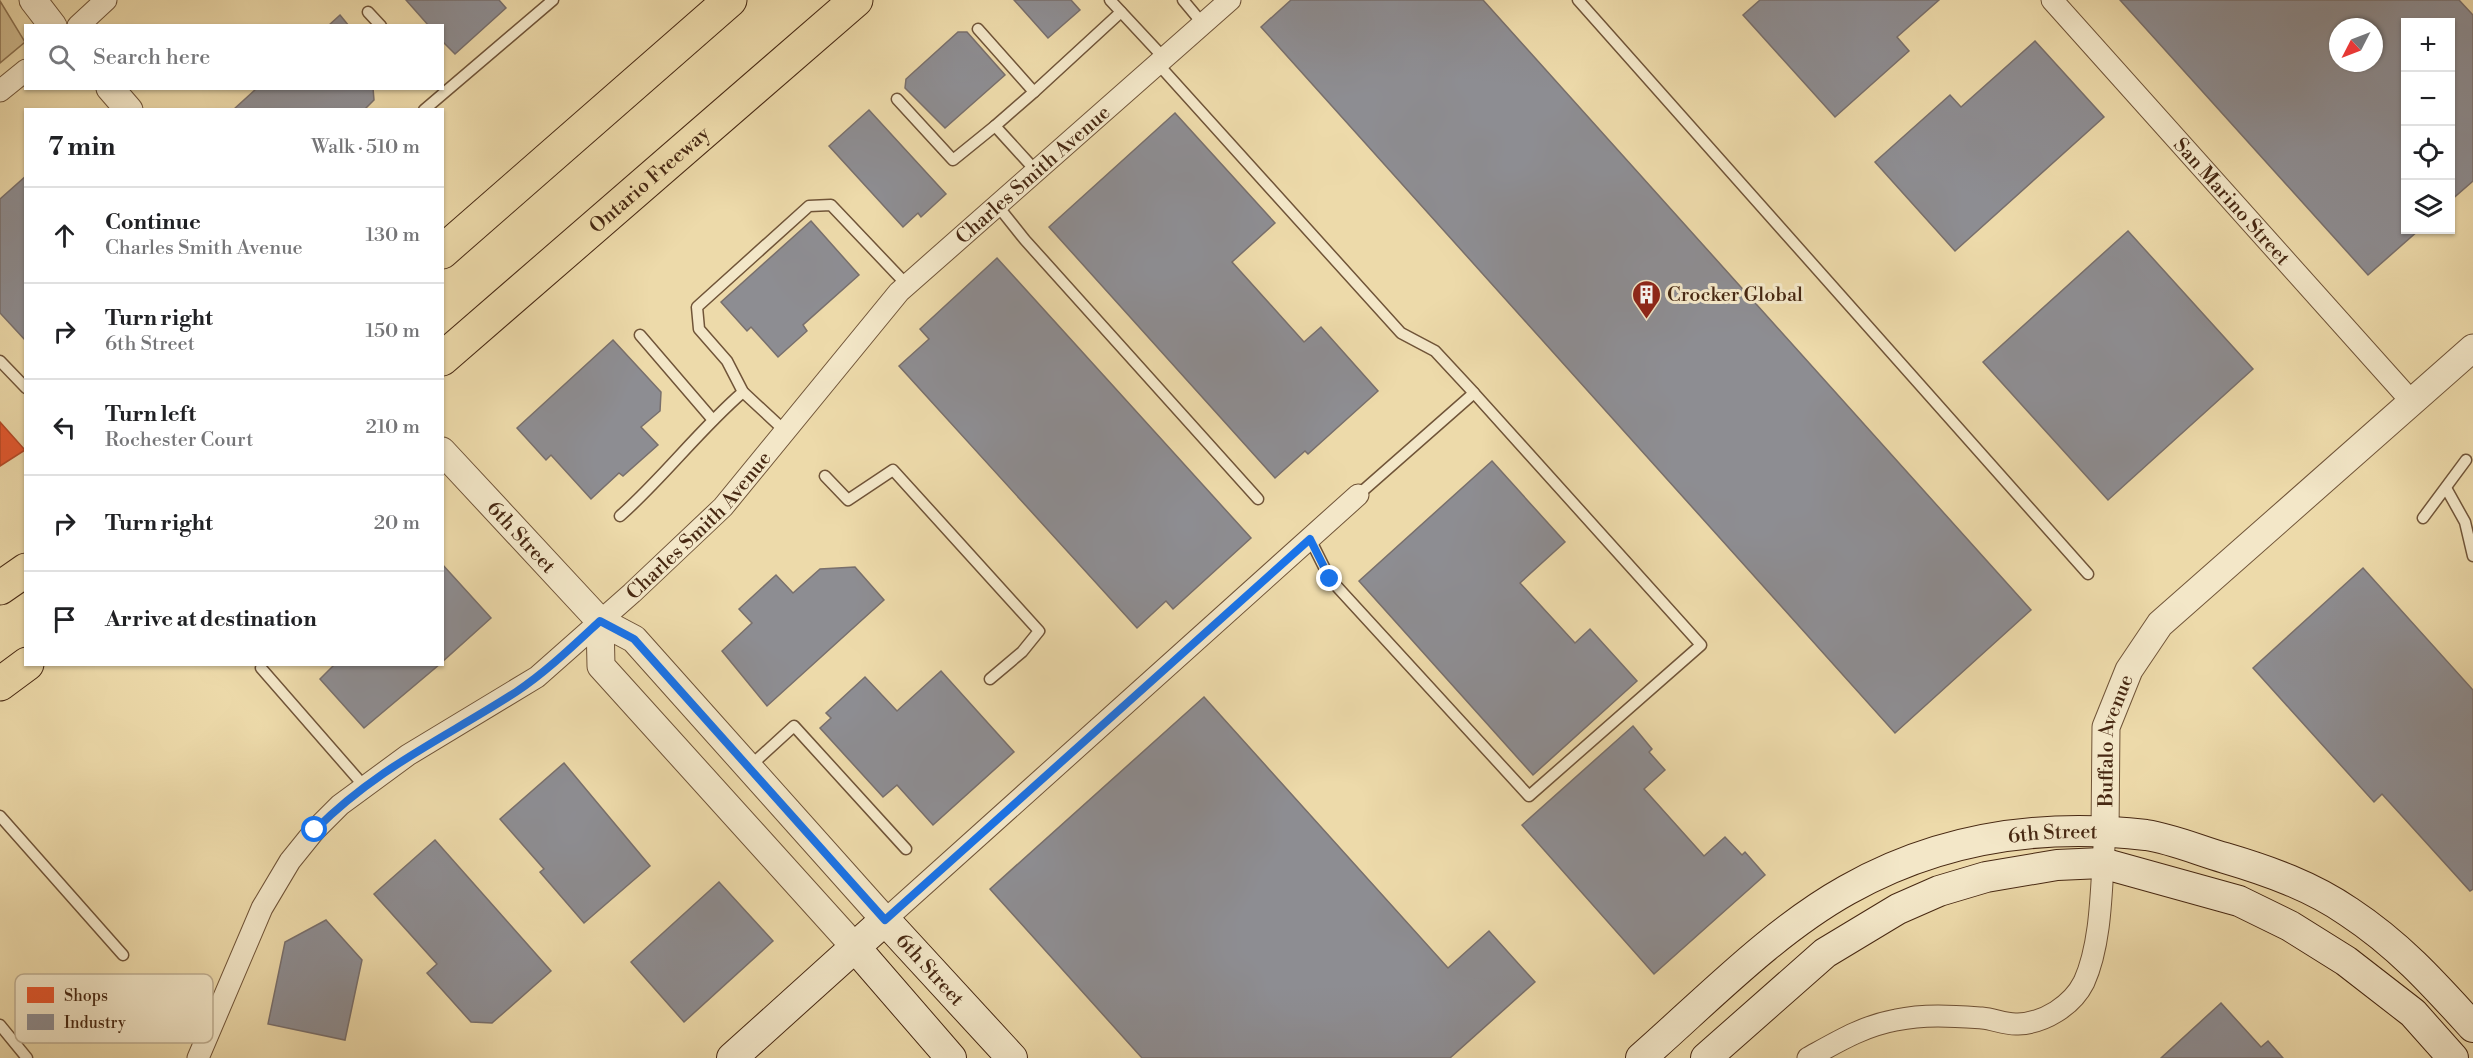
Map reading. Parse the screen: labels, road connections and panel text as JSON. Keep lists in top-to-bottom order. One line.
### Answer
{"streets":{"highway":["Ontario Freeway"],"main road":["6th Street"],"street":["Charles Smith Avenue","San Marino Street","Buffalo Avenue"]},"crossings":[["Charles Smith Avenue","6th Street"],["San Marino Street","Buffalo Avenue"],["6th Street","Buffalo Avenue"]],"places":{"building":["Crocker Global"]},"legend":["Shops","Industry"],"north":"bottom left","page":{"map_buttons":["+","−"],"search":"Search here","heading":["7 min","Walk · 510 m"],"list":[["Continue","Charles Smith Avenue","130 m"],["Turn right","6th Street","150 m"],["Turn left","Rochester Court","210 m"],["Turn right","20 m"],"Arrive at destination"]}}
